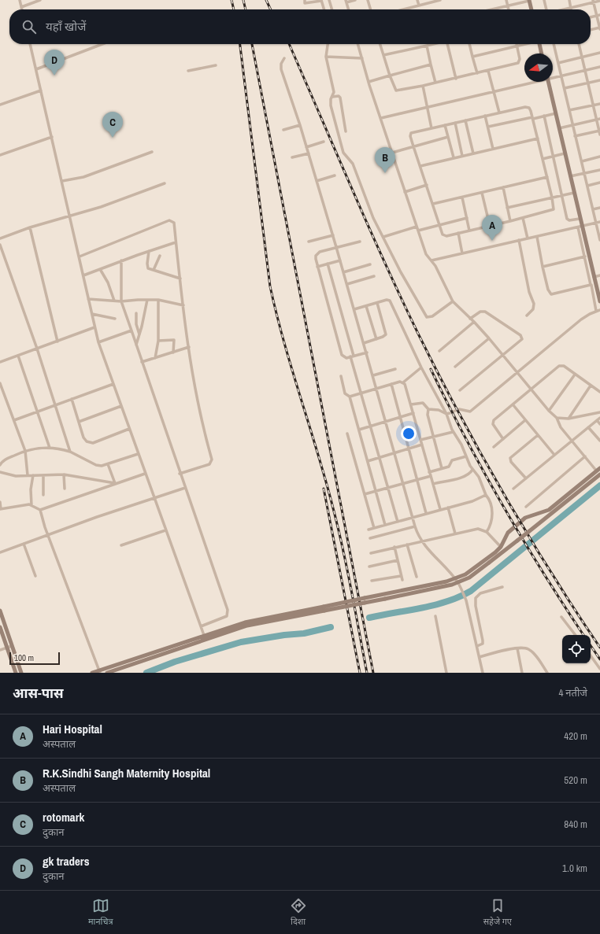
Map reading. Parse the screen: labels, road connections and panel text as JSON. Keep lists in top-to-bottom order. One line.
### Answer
{"scale_bar":"100 m","north":"left","page":{"search":"यहाँ खोजें","pins":["D","C","B","A"],"scale":"100 m","heading":["आस-पास","4 नतीजे"],"list":[{"mark":"A","name":"Hari Hospital","note":"अस्पताल","value":"420 m"},{"mark":"B","name":"R.K.Sindhi Sangh Maternity Hospital","note":"अस्पताल","value":"520 m"},{"mark":"C","name":"rotomark","note":"दुकान","value":"840 m"},{"mark":"D","name":"gk traders","note":"दुकान","value":"1.0 km"}],"nav":["मानचित्र","दिशा","सहेजे गए"]}}
